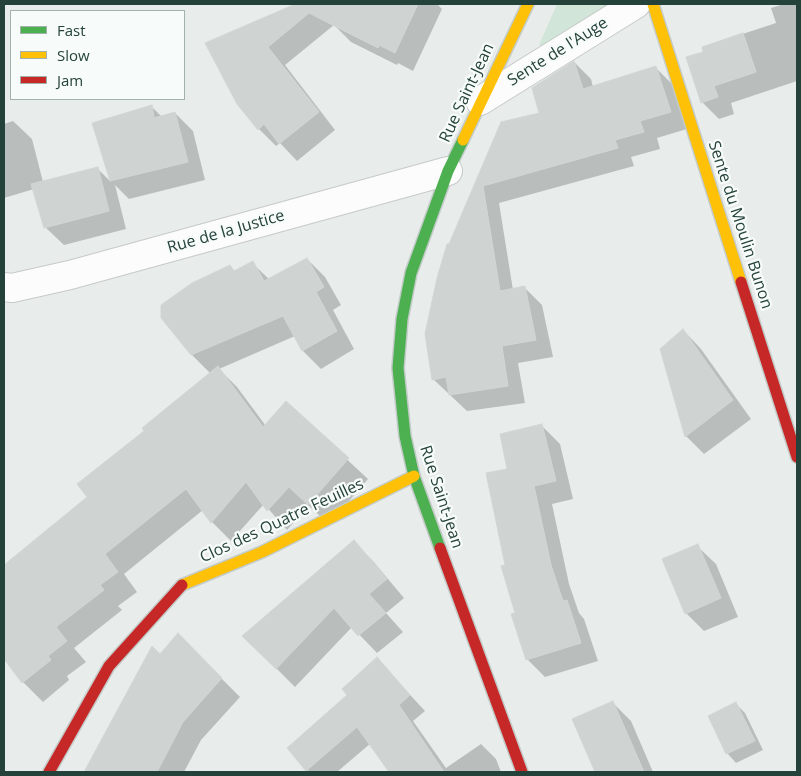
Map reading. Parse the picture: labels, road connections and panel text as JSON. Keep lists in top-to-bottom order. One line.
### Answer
{"streets":{"street":["Sente de l'Auge","Rue Saint-Jean","Sente du Moulin Bunon","Rue de la Justice","Clos des Quatre Feuilles"]},"crossings":[["Sente de l'Auge","Rue Saint-Jean"],["Rue Saint-Jean","Rue de la Justice"],["Rue Saint-Jean","Clos des Quatre Feuilles"]],"legend":["Fast","Slow","Jam"]}
